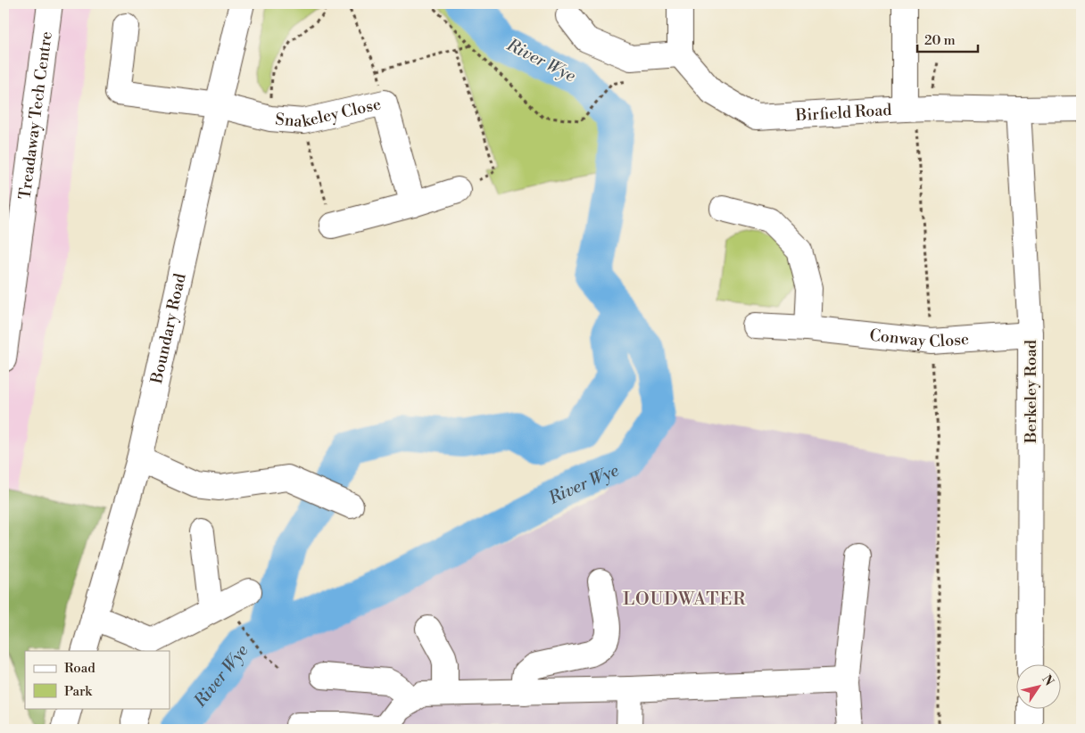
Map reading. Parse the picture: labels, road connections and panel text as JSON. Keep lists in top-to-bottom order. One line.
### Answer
{"streets":{"street":["Snakeley Close","Birfield Road","Treadaway Tech Centre","Boundary Road","Conway Close","Berkeley Road"]},"crossings":[["Snakeley Close","Boundary Road"],["Birfield Road","Berkeley Road"],["Conway Close","Berkeley Road"]],"districts":["LOUDWATER"],"water":["River Wye"],"legend":["Road","Park"],"scale_bar":"20 m","north":"top right"}
